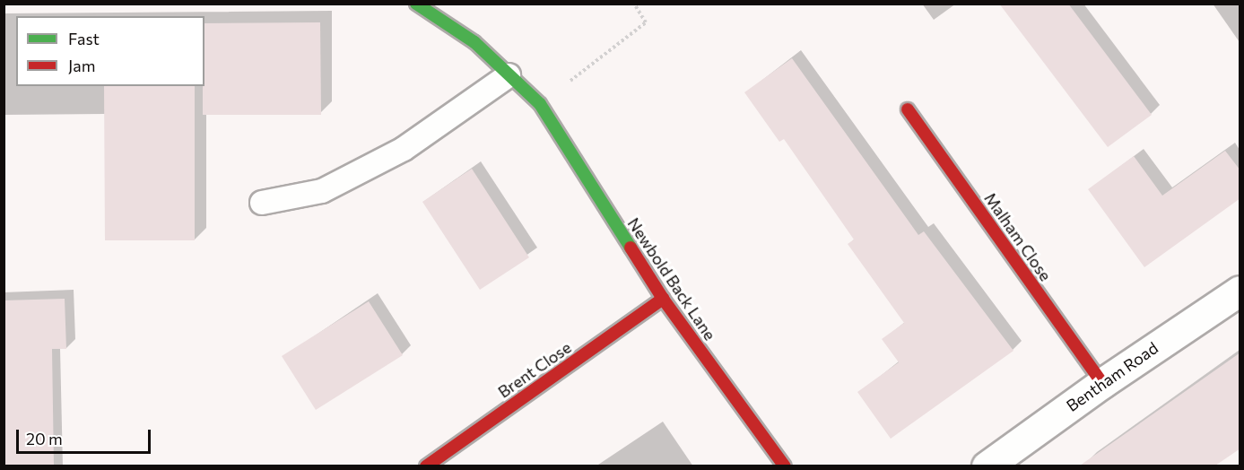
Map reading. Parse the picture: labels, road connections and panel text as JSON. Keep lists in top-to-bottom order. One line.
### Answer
{"streets":{"street":["Malham Close","Newbold Back Lane","Brent Close","Bentham Road"]},"crossings":[["Malham Close","Bentham Road"],["Newbold Back Lane","Brent Close"]],"legend":["Fast","Jam"],"scale_bar":"20 m"}
